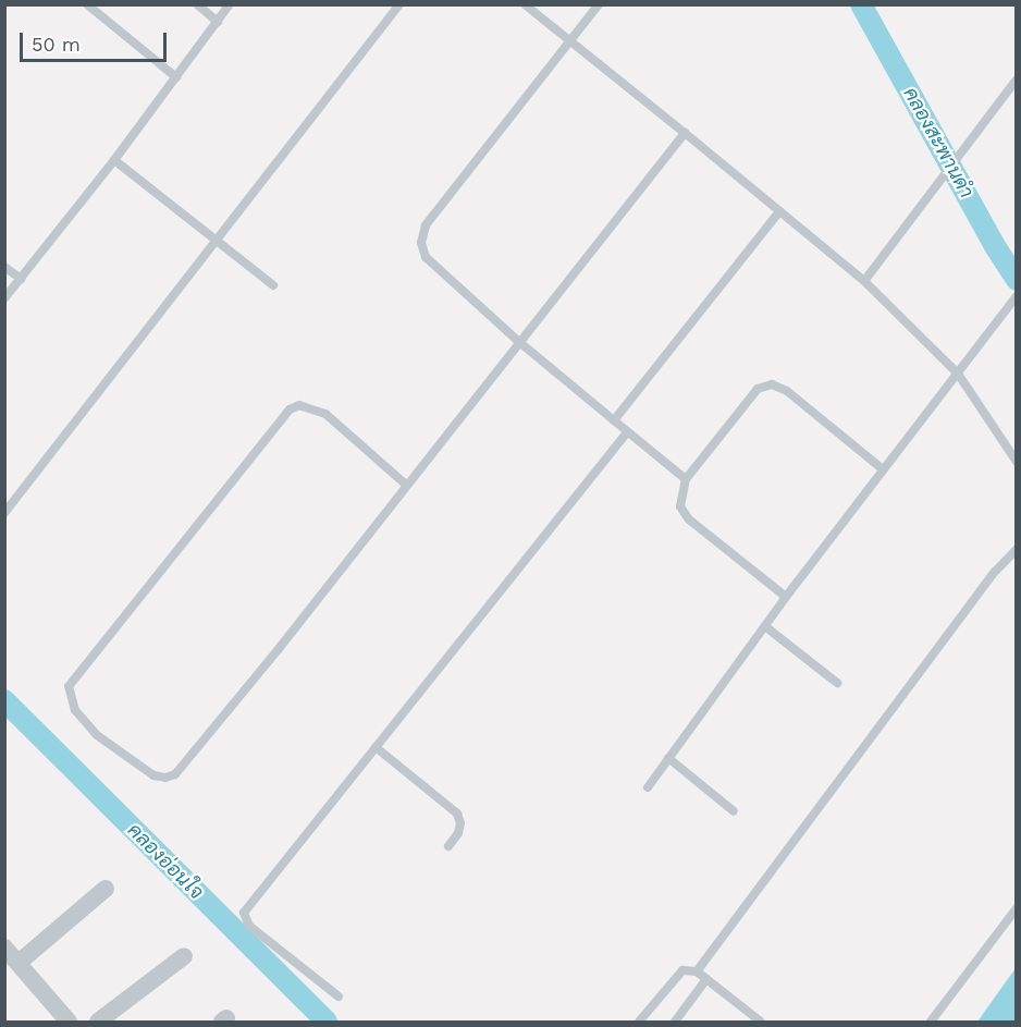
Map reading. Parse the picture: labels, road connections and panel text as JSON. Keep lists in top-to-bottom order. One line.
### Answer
{"water":["คลองสะพานดำ","คลองอ่อนใจ"],"scale_bar":"50 m"}
